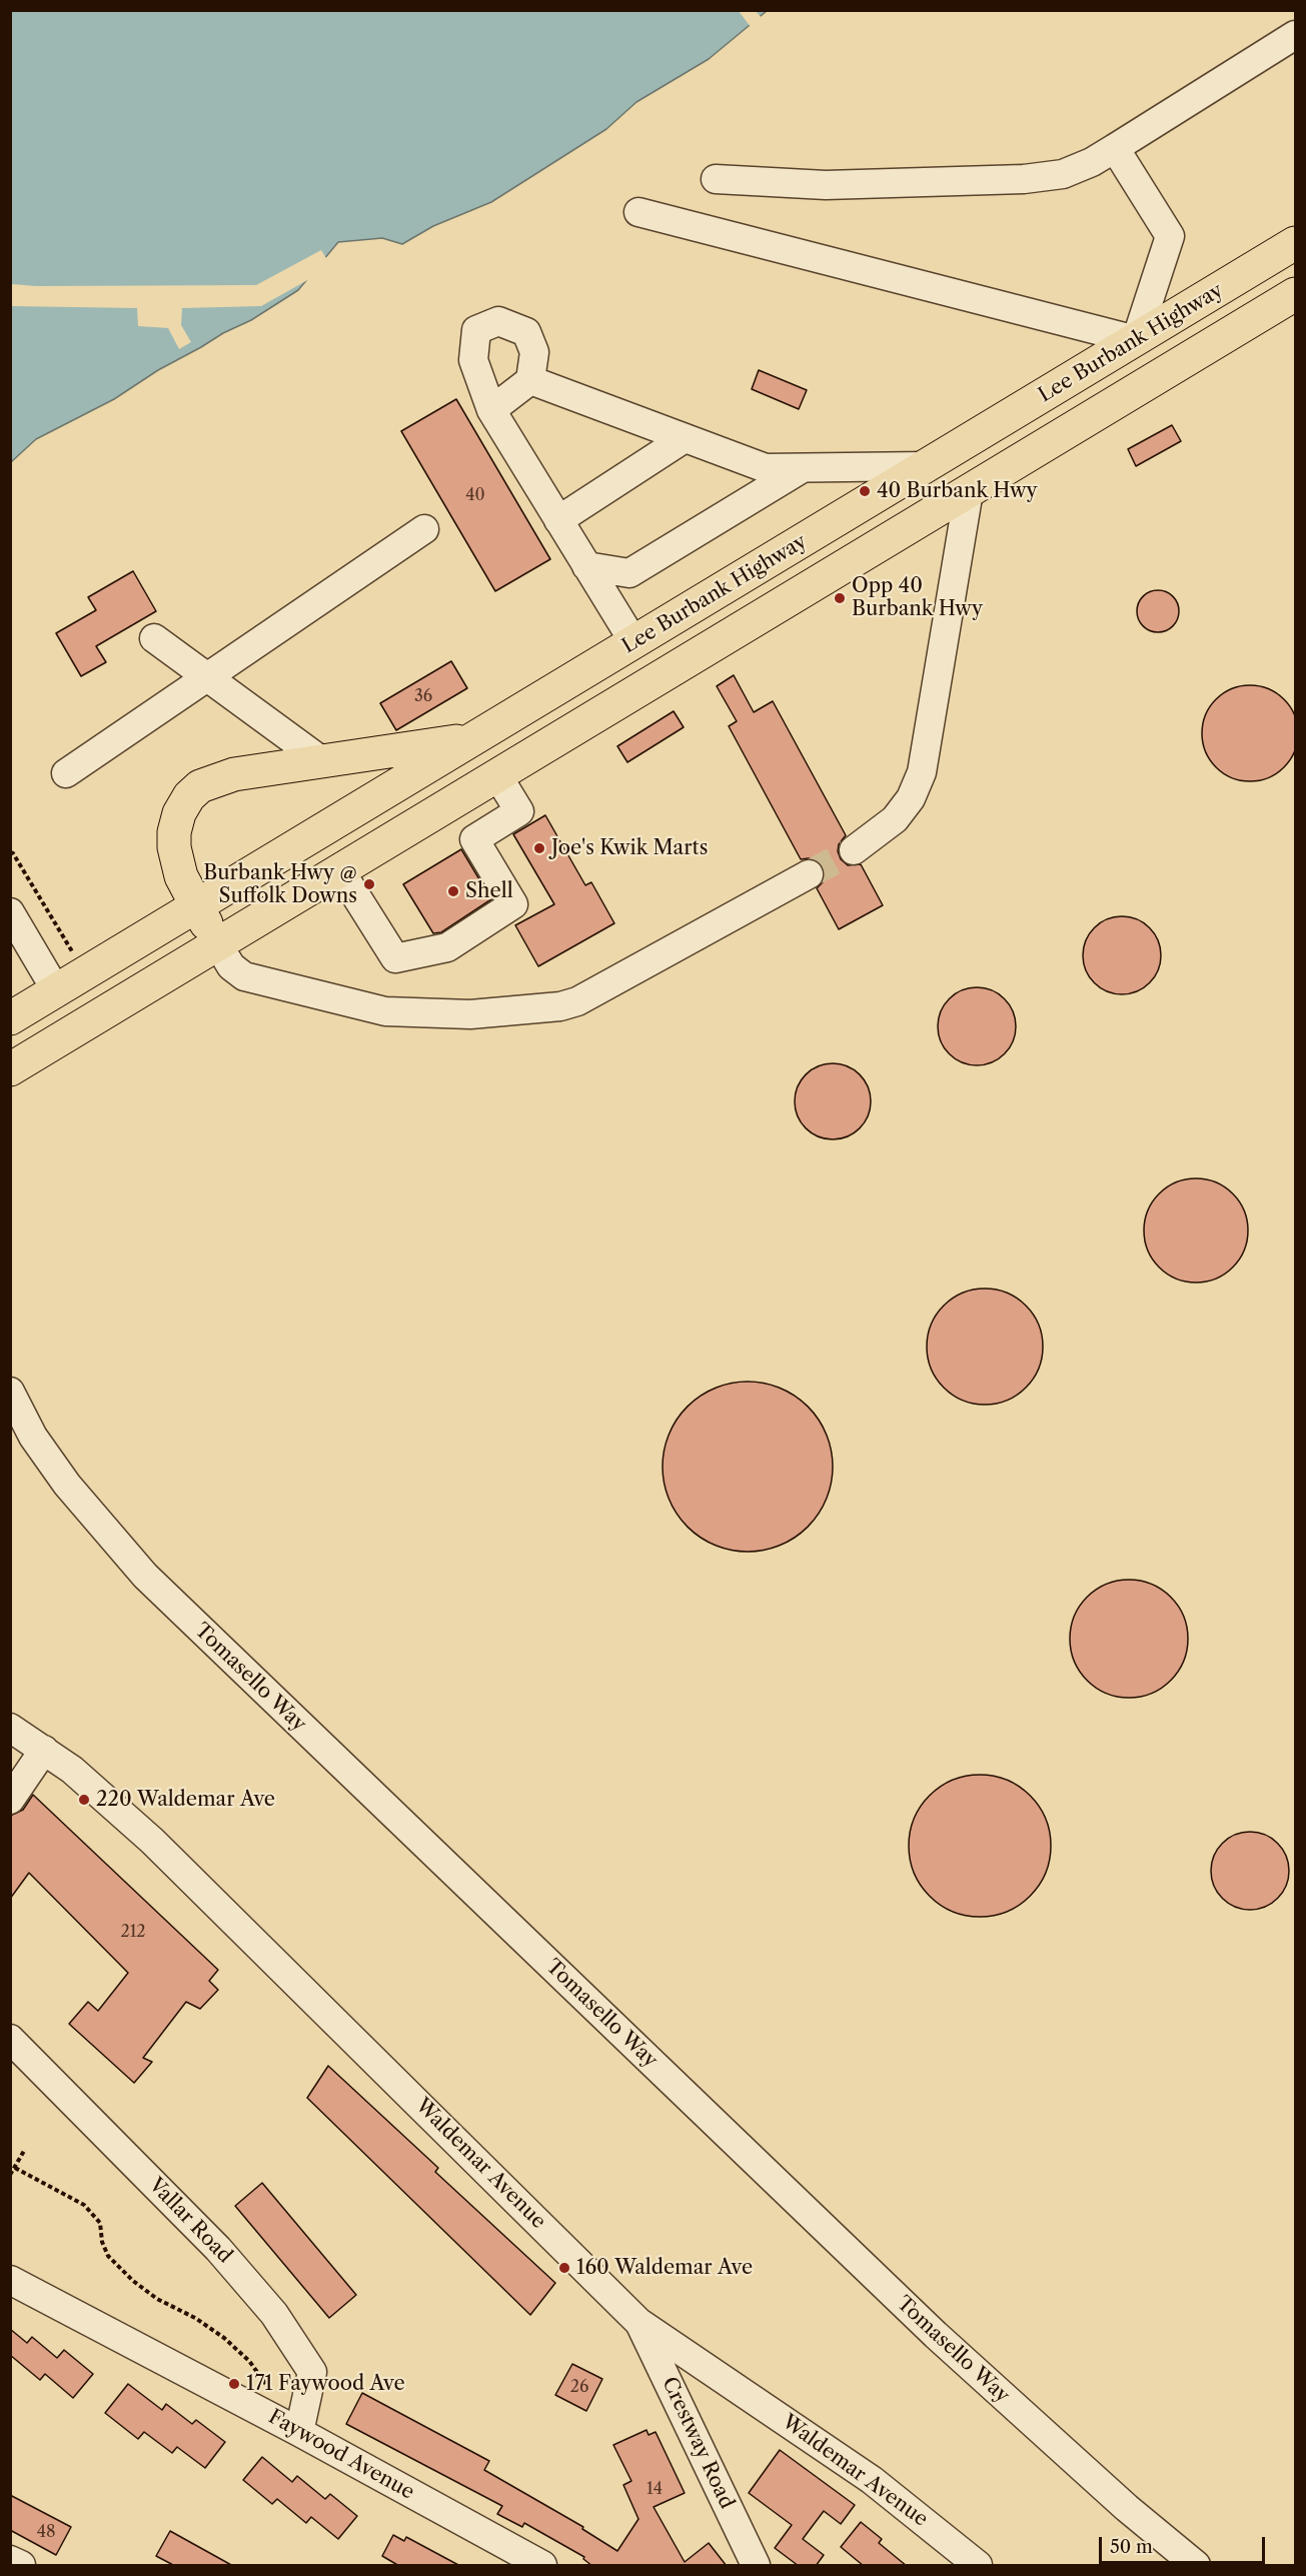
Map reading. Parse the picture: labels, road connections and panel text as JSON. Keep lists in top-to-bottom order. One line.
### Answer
{"streets":{"highway":["Lee Burbank Highway"],"street":["Tomasello Way","Waldemar Avenue","Vallar Road","Crestway Road","Faywood Avenue"]},"crossings":[["Waldemar Avenue","Crestway Road"],["Vallar Road","Faywood Avenue"]],"places":["40 Burbank Hwy","Opp 40 Burbank Hwy","Joe's Kwik Marts","Burbank Hwy @ Suffolk Downs","Shell","220 Waldemar Ave","160 Waldemar Ave","171 Faywood Ave"],"house_numbers":["40","36","212","26","14","48"],"scale_bar":"50 m"}
